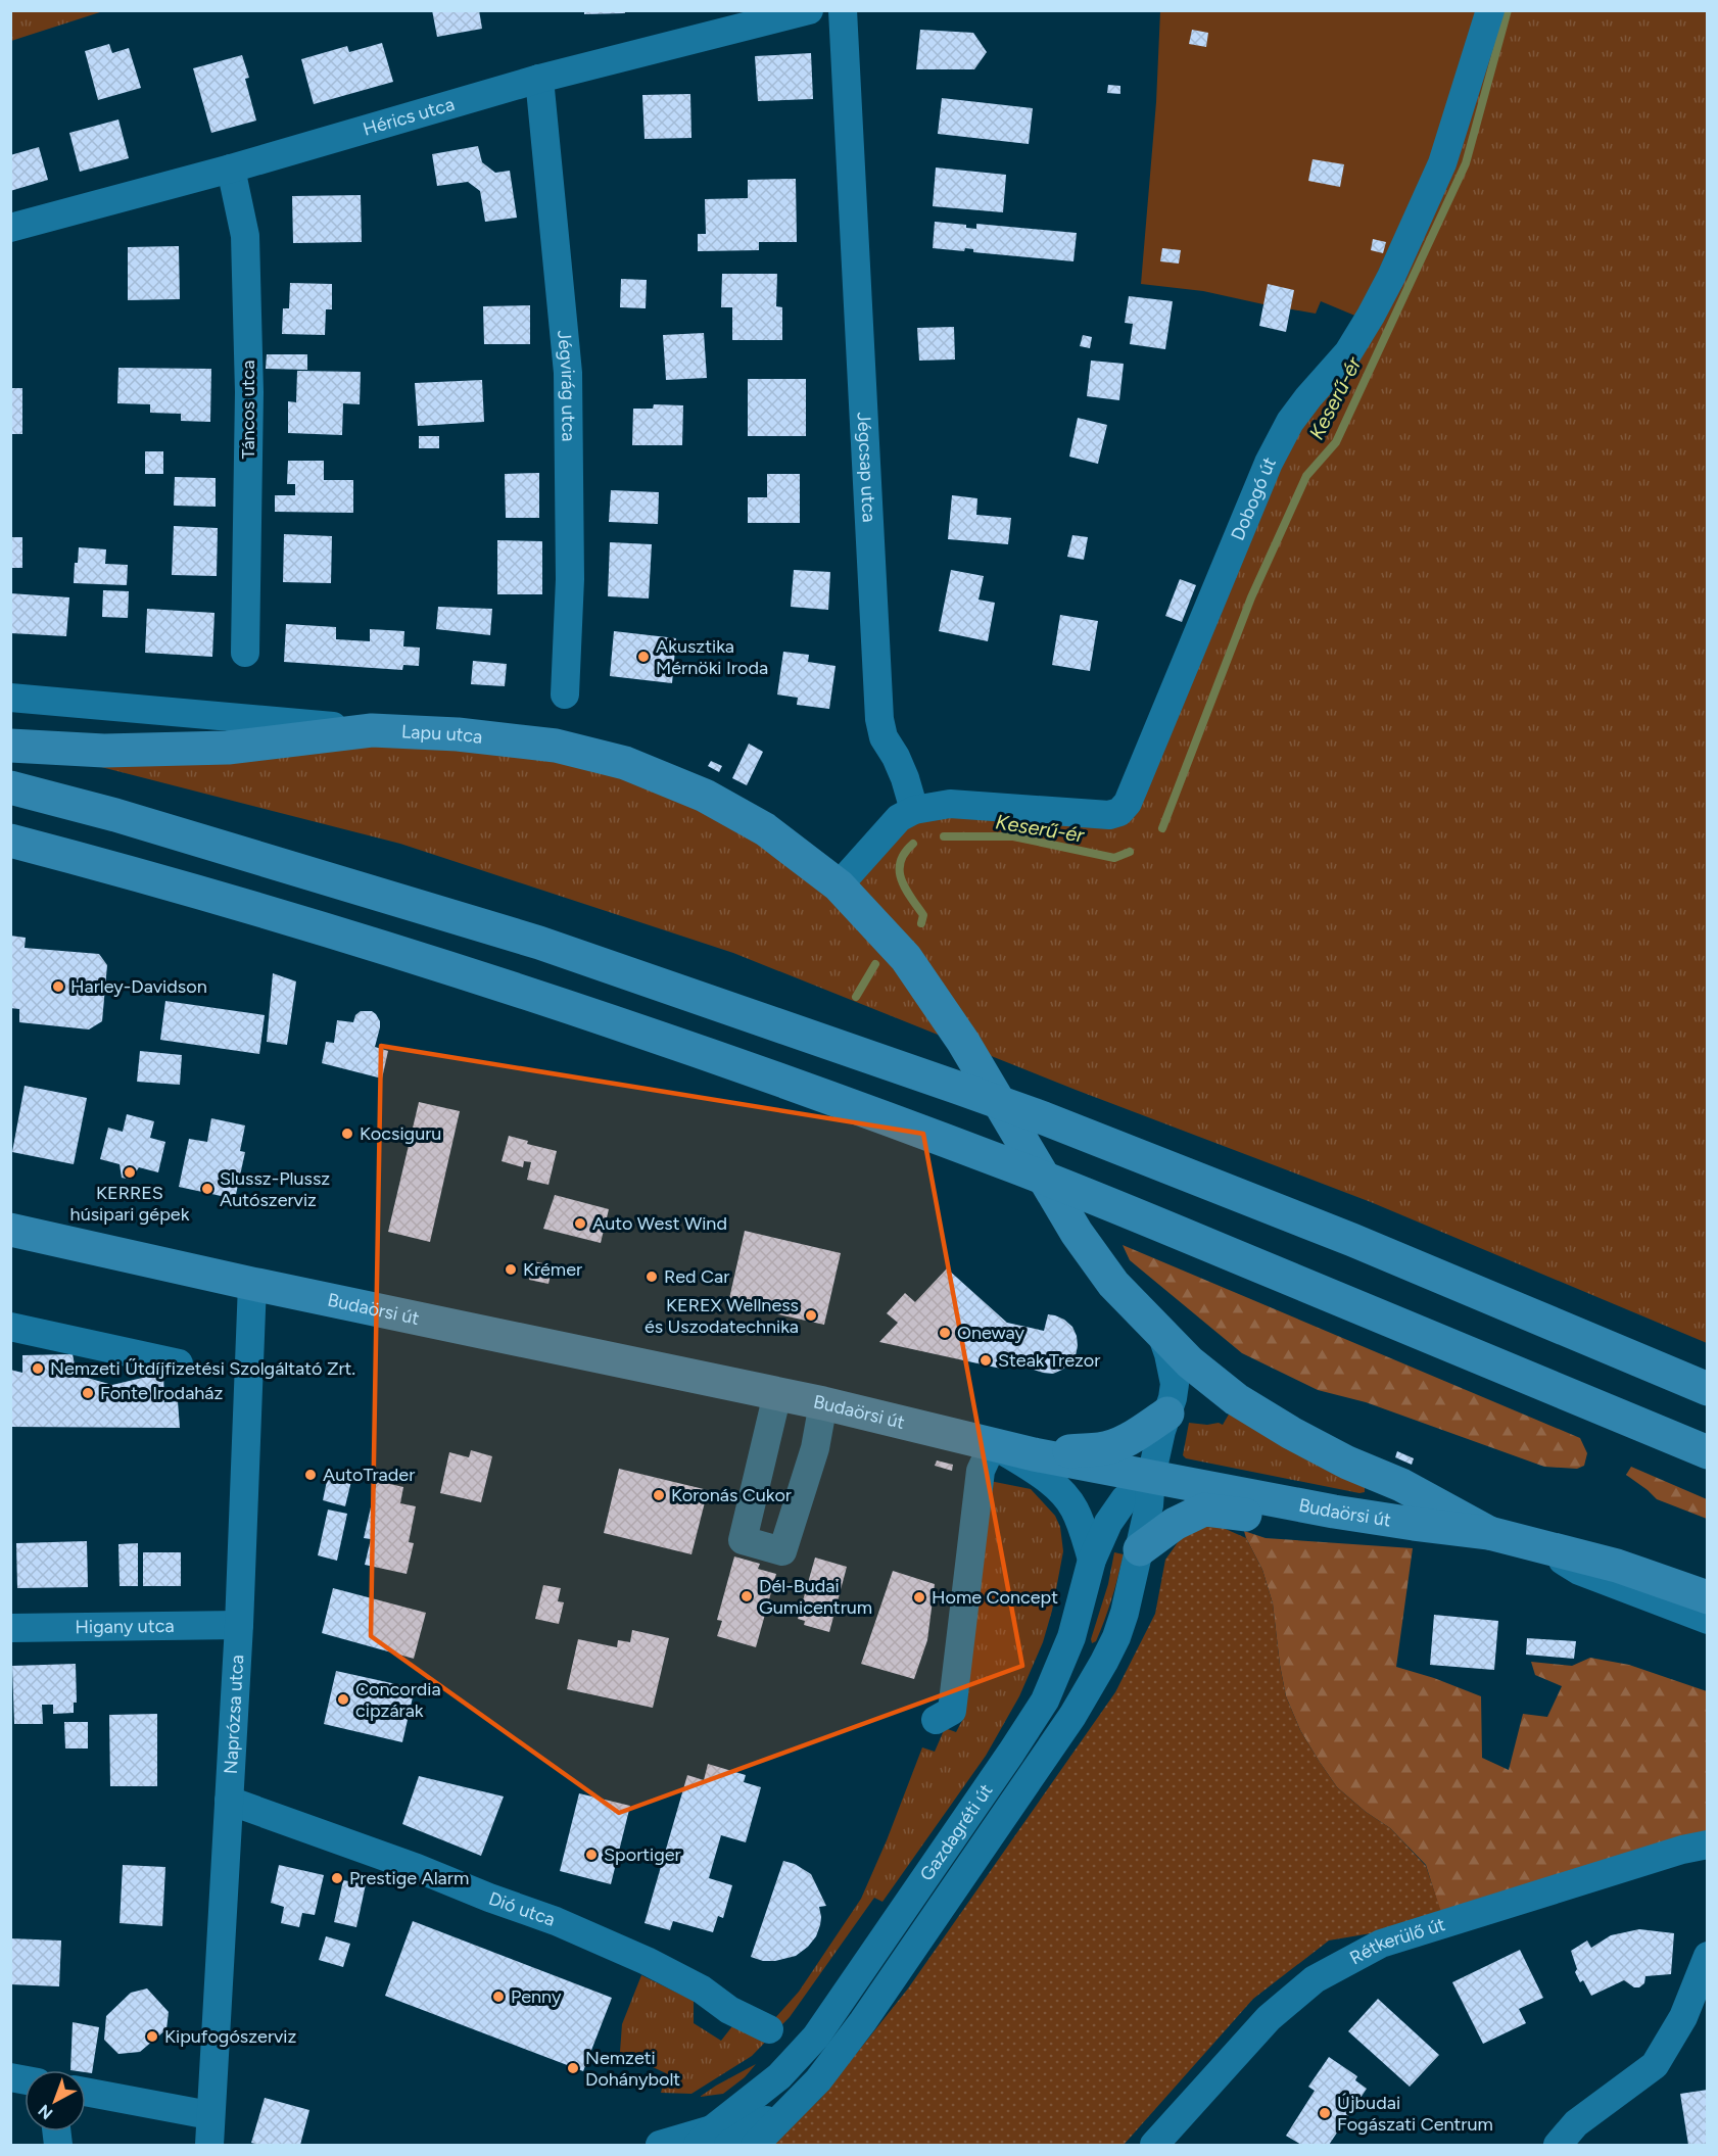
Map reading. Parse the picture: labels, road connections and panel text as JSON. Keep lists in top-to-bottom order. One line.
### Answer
{"streets":{"main road":["Lapu utca","Budaörsi út"],"street":["Hérics utca","Jégvirág utca","Táncos utca","Jégcsap utca","Dobogó út","Higany utca","Naprózsa utca","Gazdagréti út","Dió utca","Rétkerülő út"]},"crossings":[["Hérics utca","Jégvirág utca"],["Hérics utca","Táncos utca"],["Jégcsap utca","Dobogó út"],["Lapu utca","Budaörsi út"],["Lapu utca","Gazdagréti út"],["Budaörsi út","Naprózsa utca"],["Budaörsi út","Gazdagréti út"],["Higany utca","Naprózsa utca"],["Naprózsa utca","Dió utca"]],"water":["Keserű-ér"],"places":["Akusztika Mérnöki Iroda","Harley-Davidson","Kocsiguru","KERRES húsipari gépek","Slussz-Plussz Autószerviz","Auto West Wind","Krémer","Red Car","KEREX Wellness és Uszodatechnika","Oneway","Steak Trezor","Nemzeti Űtdíjfizetési Szolgáltató Zrt.","Fonte Irodaház","AutoTrader","Koronás Cukor","Dél-Budai Gumicentrum","Home Concept","Concordia cipzárak","Sportiger","Prestige Alarm","Penny","Kipufogószerviz","Nemzeti Dohánybolt","Újbudai Fogászati Centrum"],"north":"bottom left"}
